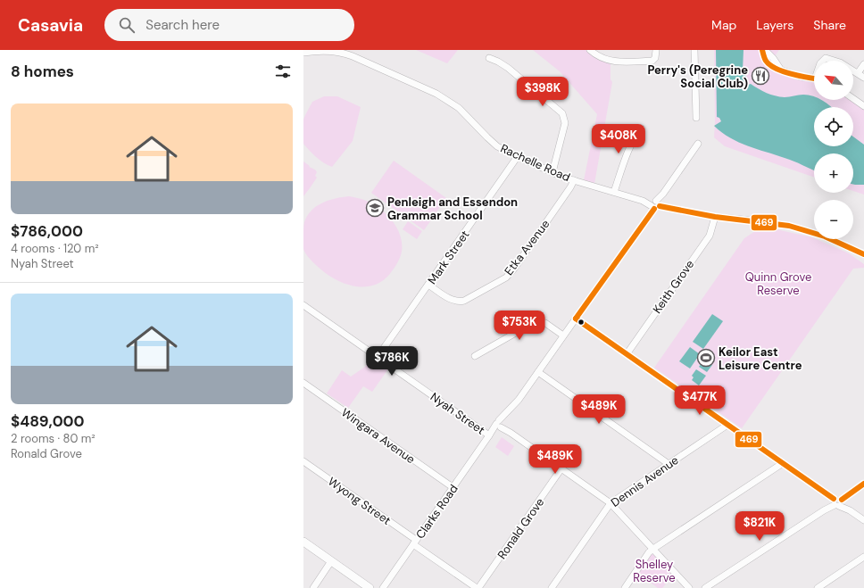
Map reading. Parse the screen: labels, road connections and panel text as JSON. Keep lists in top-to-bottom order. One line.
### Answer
{"streets":{"street":["Rachelle Road","Etka Avenue","Mark Street","Keith Grove","Nyah Street","Wingara Avenue","Dennis Avenue","Wyong Street","Clarks Road","Ronald Grove"]},"crossings":[["Rachelle Road","Etka Avenue"],["Rachelle Road","Mark Street"],["Rachelle Road","Keith Grove"],["Rachelle Road","Clarks Road"],["Etka Avenue","Mark Street"],["Mark Street","Nyah Street"],["Nyah Street","Clarks Road"],["Wingara Avenue","Clarks Road"],["Wyong Street","Clarks Road"],["Wyong Street","Ronald Grove"]],"parks":["Quinn Grove Reserve","Shelley Reserve"],"places":{"restaurant":["Perry's (Peregrine Social Club)"],"school or university":["Penleigh and Essendon Grammar School"],"sports":["Keilor East Leisure Centre"]},"lines":["transit line 469"],"north":"top left","page":{"header":"Casavia","search":"Search here","nav":["Map","Layers","Share"],"heading":"8 homes","map_buttons":["+","−"],"price":["$398K","$408K","$753K","$786K","$477K","$489K","$489K","$821K"],"list":[{"name":"$786,000","note":"4 rooms · 120 m² · Nyah Street"},{"name":"$489,000","note":"2 rooms · 80 m² · Ronald Grove"}]}}
